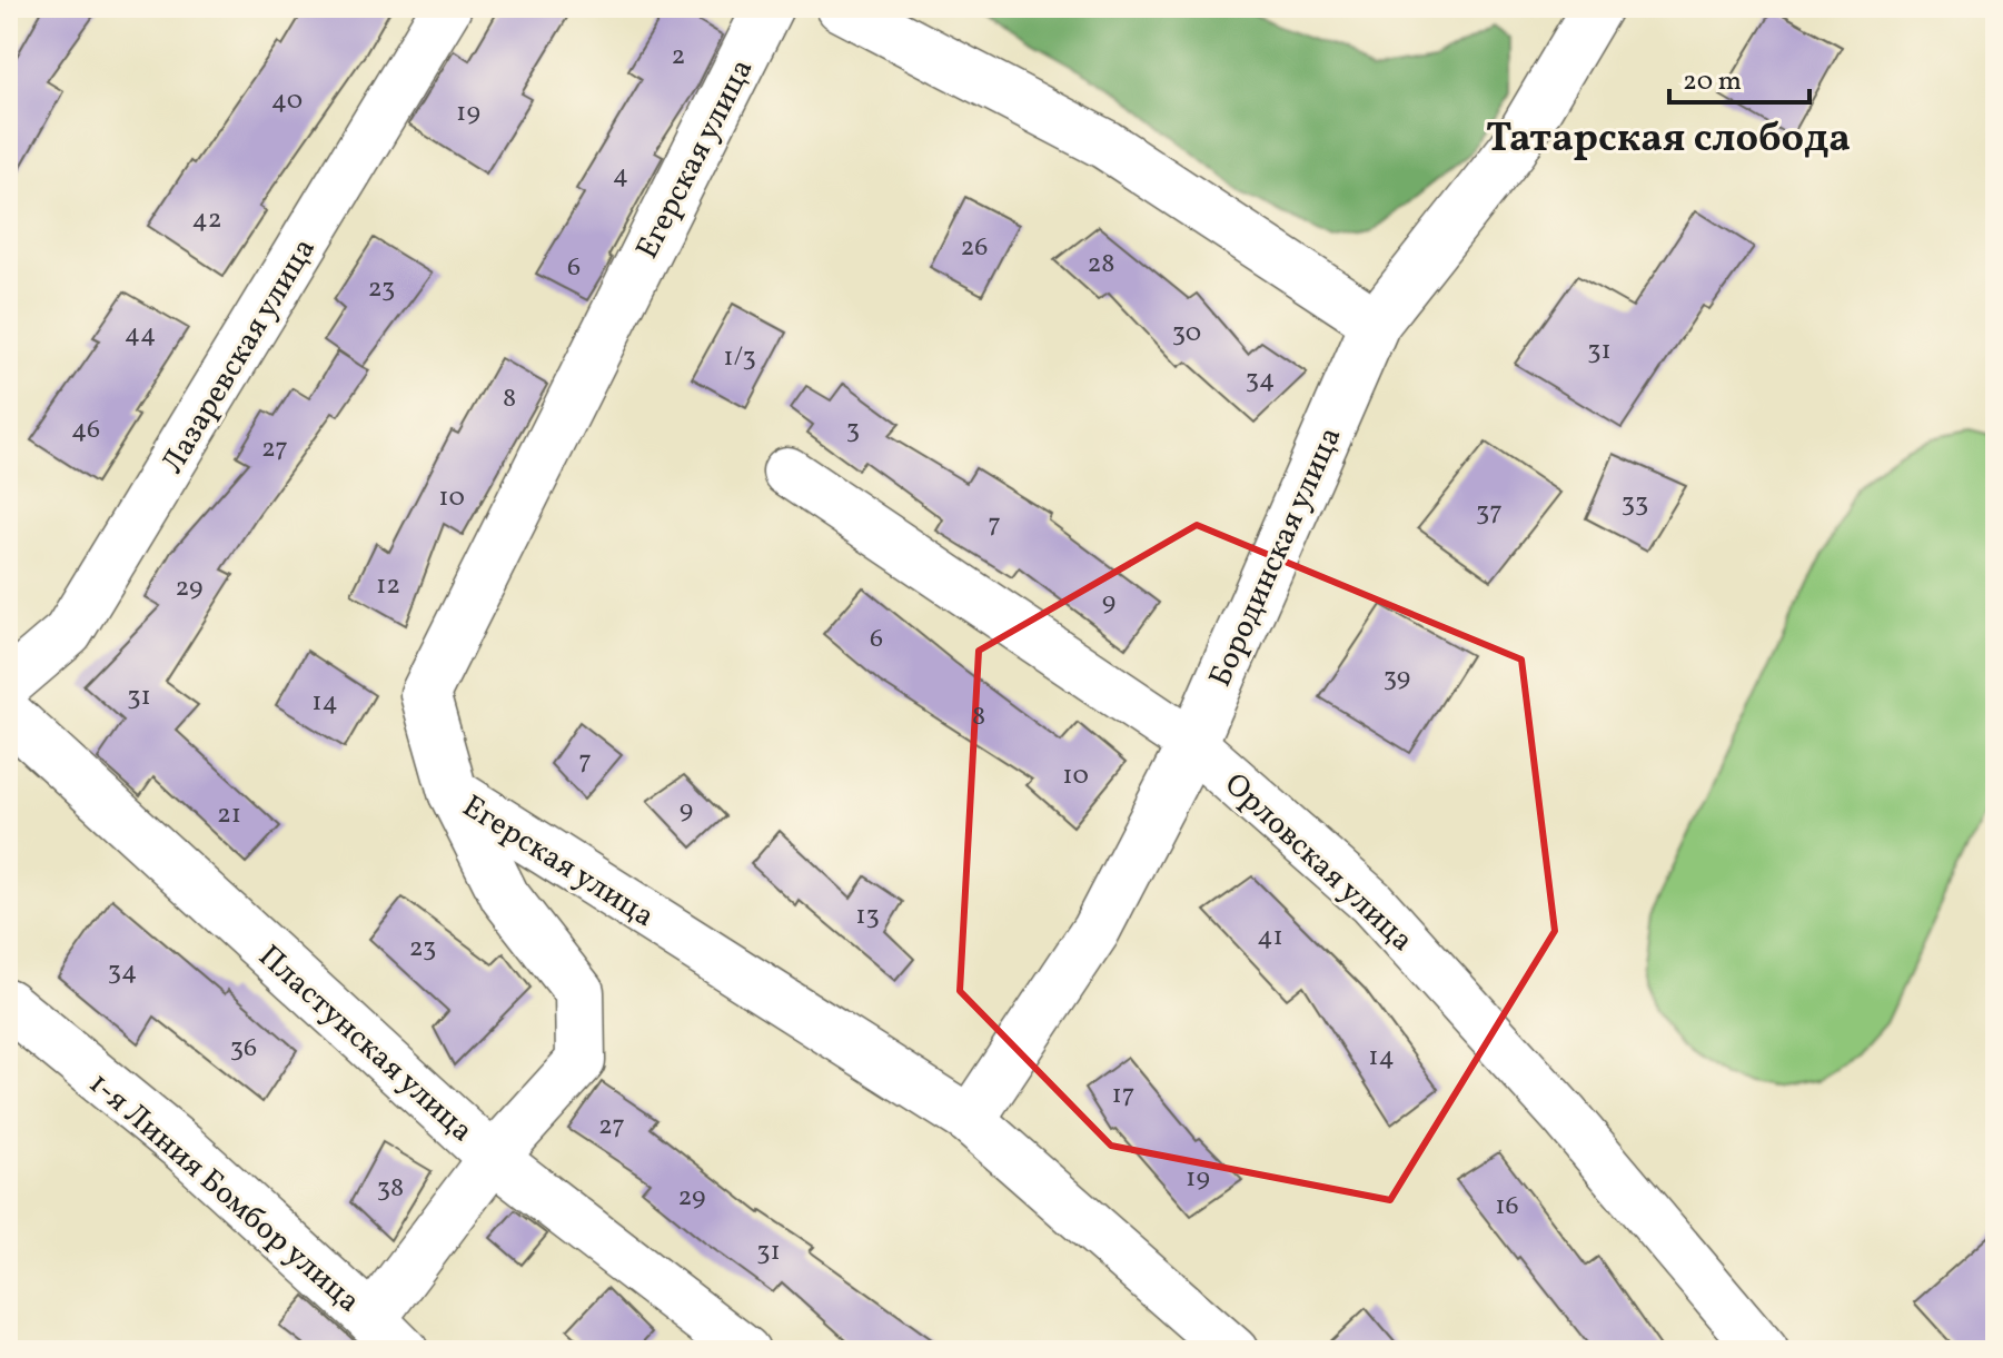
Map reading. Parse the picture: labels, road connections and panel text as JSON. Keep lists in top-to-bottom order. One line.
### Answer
{"streets":{"street":["Егерская улица","Лазаревская улица","Бородинская улица","Орловская улица","Пластунская улица","1-я Линия Бомбор улица"]},"crossings":[["Егерская улица","Бородинская улица"],["Егерская улица","1-я Линия Бомбор улица"],["Бородинская улица","Орловская улица"],["Пластунская улица","1-я Линия Бомбор улица"]],"districts":["Татарская слобода"],"house_numbers":["2","40","19","4","42","26","28","6","23","30","44","31","1/3","34","8","46","3","27","10","33","37","7","12","29","9","6","39","31","14","8","7","10","9","21","13","41","23","34","36","14","17","27","19","38","29","16","31"],"scale_bar":"20 m"}
